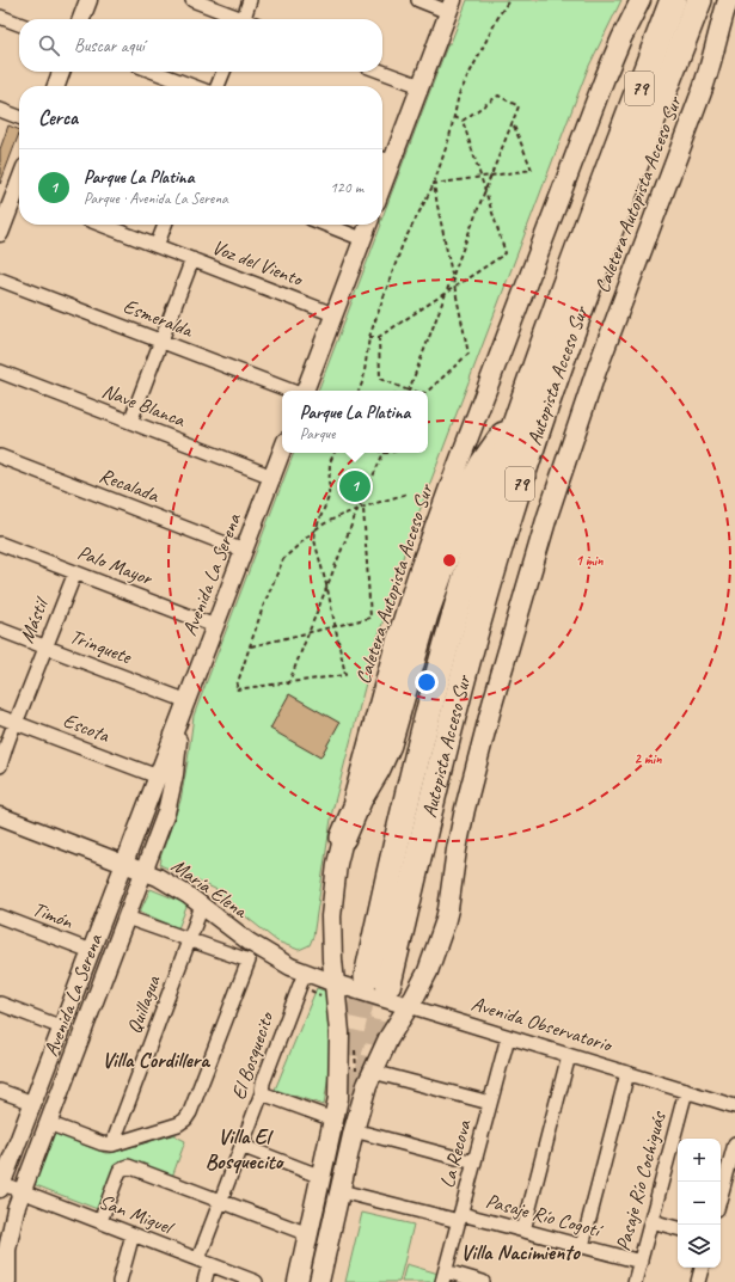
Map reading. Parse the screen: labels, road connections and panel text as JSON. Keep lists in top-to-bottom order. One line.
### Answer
{"streets":{"highway":["79","Autopista Acceso Sur"],"main road":["Caletera Autopista Acceso Sur"],"street":["Voz del Viento","Esmeralda","Nave Blanca","Recalada","Palo Mayor","Avenida La Serena","Mástil","Trinquete","Escota","María Elena","Timón","Quillagua","Avenida Observatorio","El Bosquecito","La Recova","Pasaje Río Cochiguás","San Miguel","Pasaje Río Cogotí"]},"crossings":[["Caletera Autopista Acceso Sur","María Elena"],["Caletera Autopista Acceso Sur","Avenida Observatorio"],["Nave Blanca","Avenida La Serena"],["Recalada","Avenida La Serena"],["Palo Mayor","Avenida La Serena"],["Palo Mayor","Mástil"],["Avenida La Serena","Trinquete"],["Avenida La Serena","Escota"],["Avenida La Serena","María Elena"],["Avenida La Serena","Timón"],["Avenida La Serena","San Miguel"],["Mástil","Trinquete"],["Mástil","Escota"],["María Elena","Quillagua"],["María Elena","Avenida Observatorio"],["María Elena","El Bosquecito"],["Avenida Observatorio","La Recova"],["Avenida Observatorio","Pasaje Río Cochiguás"],["El Bosquecito","San Miguel"],["La Recova","Pasaje Río Cogotí"],["Pasaje Río Cochiguás","Pasaje Río Cogotí"]],"districts":["Villa Cordillera","Villa El Bosquecito","Villa Nacimiento"],"page":{"search":"Buscar aquí","heading":"Cerca","list":[{"mark":"1","name":"Parque La Platina","note":"Parque · Avenida La Serena","value":"120 m"}],"popup":["Parque La Platina","Parque"],"pins":"1","map_buttons":["+","−"]},"rings":["1 min","2 min"]}
